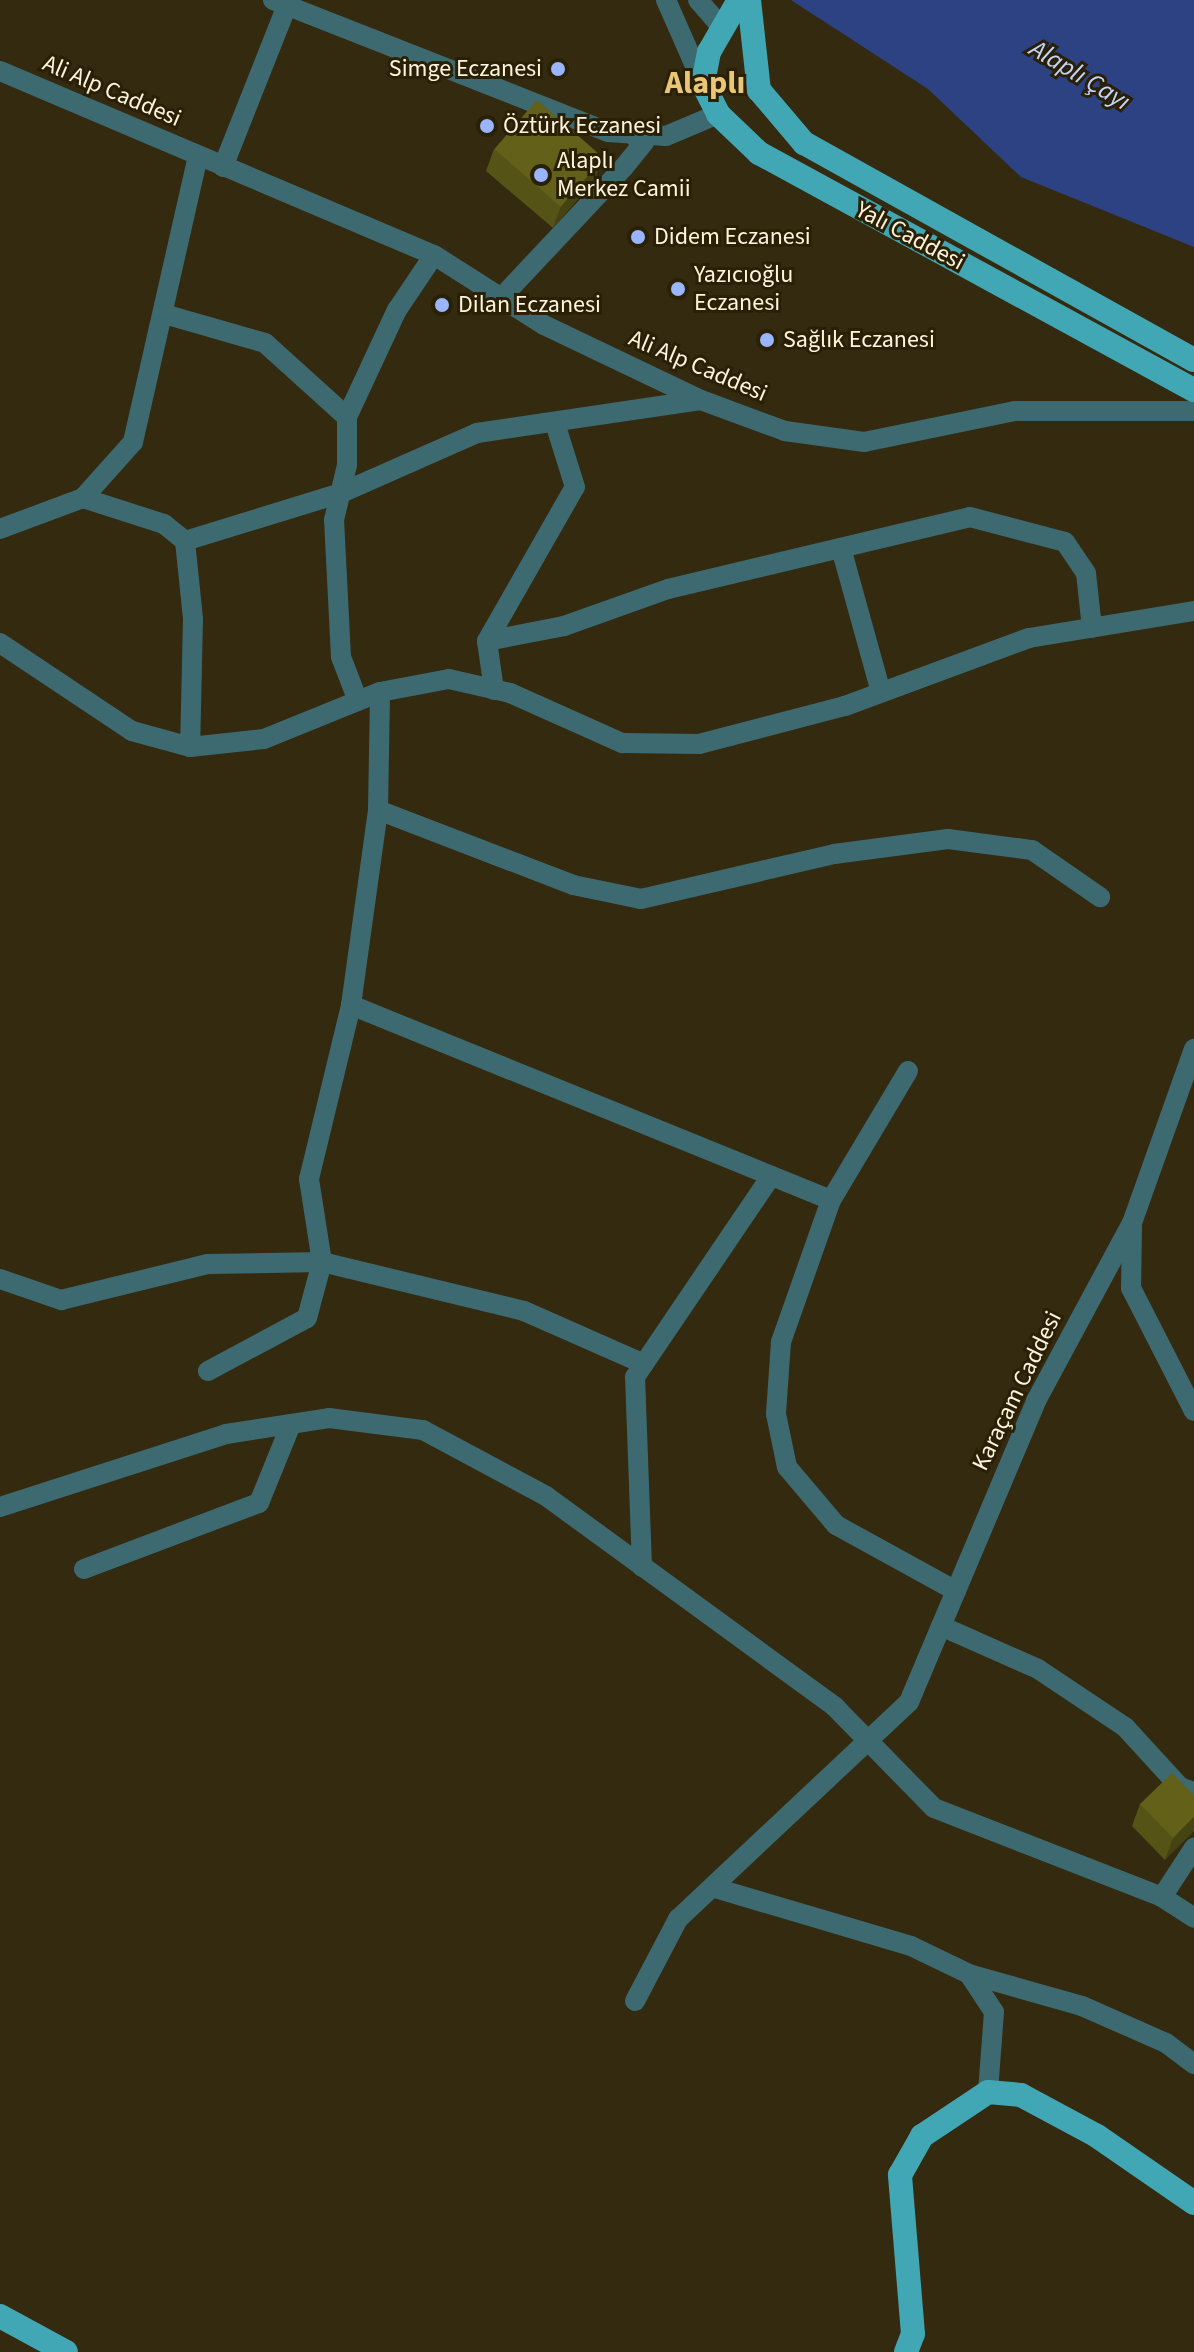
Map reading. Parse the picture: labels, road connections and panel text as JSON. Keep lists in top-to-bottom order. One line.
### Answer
{"streets":{"main road":["Yalı Caddesi"],"street":["Ali Alp Caddesi","Karaçam Caddesi"]},"districts":["Alaplı"],"water":["Alaplı Çayı"],"places":["Simge Eczanesi","Öztürk Eczanesi","Alaplı Merkez Camii","Didem Eczanesi","Yazıcıoğlu Eczanesi","Dilan Eczanesi","Sağlık Eczanesi"]}
